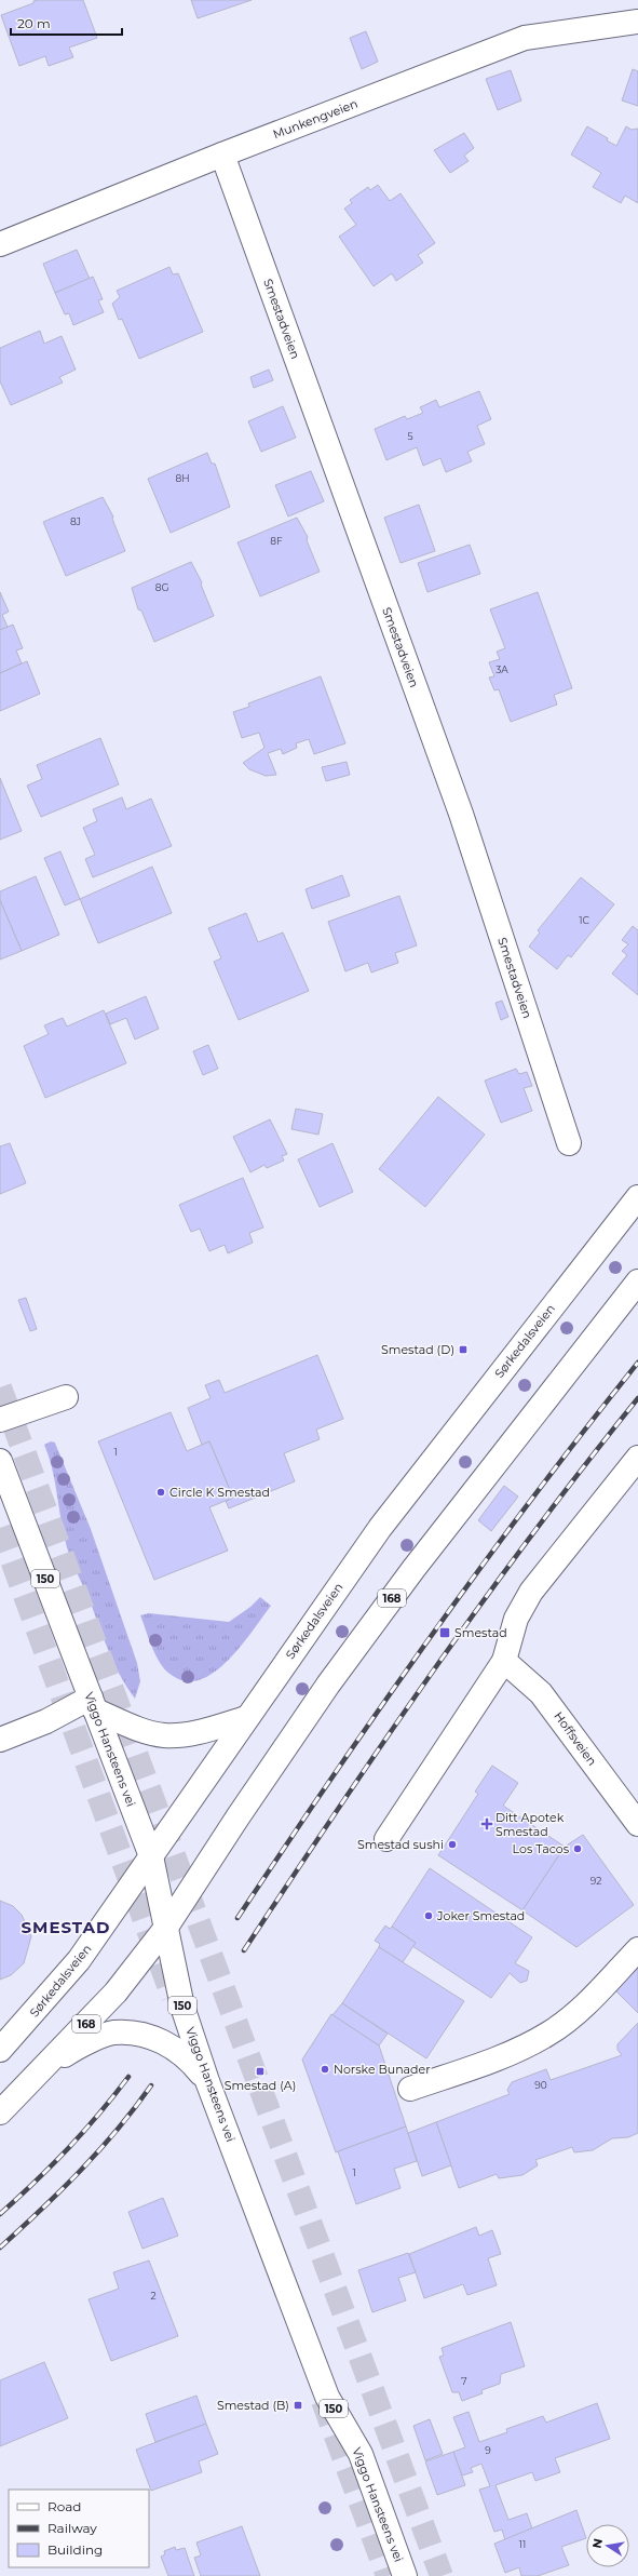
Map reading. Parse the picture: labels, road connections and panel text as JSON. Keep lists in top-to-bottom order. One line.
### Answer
{"streets":{"main road":["Munkengveien","Smestadveien","Sørkedalsveien","150","168","Hoffsveien","Viggo Hansteens vei"]},"crossings":[["Munkengveien","Smestadveien"],["Sørkedalsveien","Viggo Hansteens vei"],["168","Viggo Hansteens vei"]],"districts":["SMESTAD"],"places":{"transit":["Smestad (D)","Smestad","Smestad (A)","Smestad (B)"],"other":["Circle K Smestad","Smestad sushi","Los Tacos","Joker Smestad","Norske Bunader"],"health":["Ditt Apotek Smestad"]},"house_numbers":["5","8H","8J","8F","8G","3A","1C","1","92","90","1","2","7","9","11"],"legend":["Road","Railway","Building"],"scale_bar":"20 m","north":"left"}
